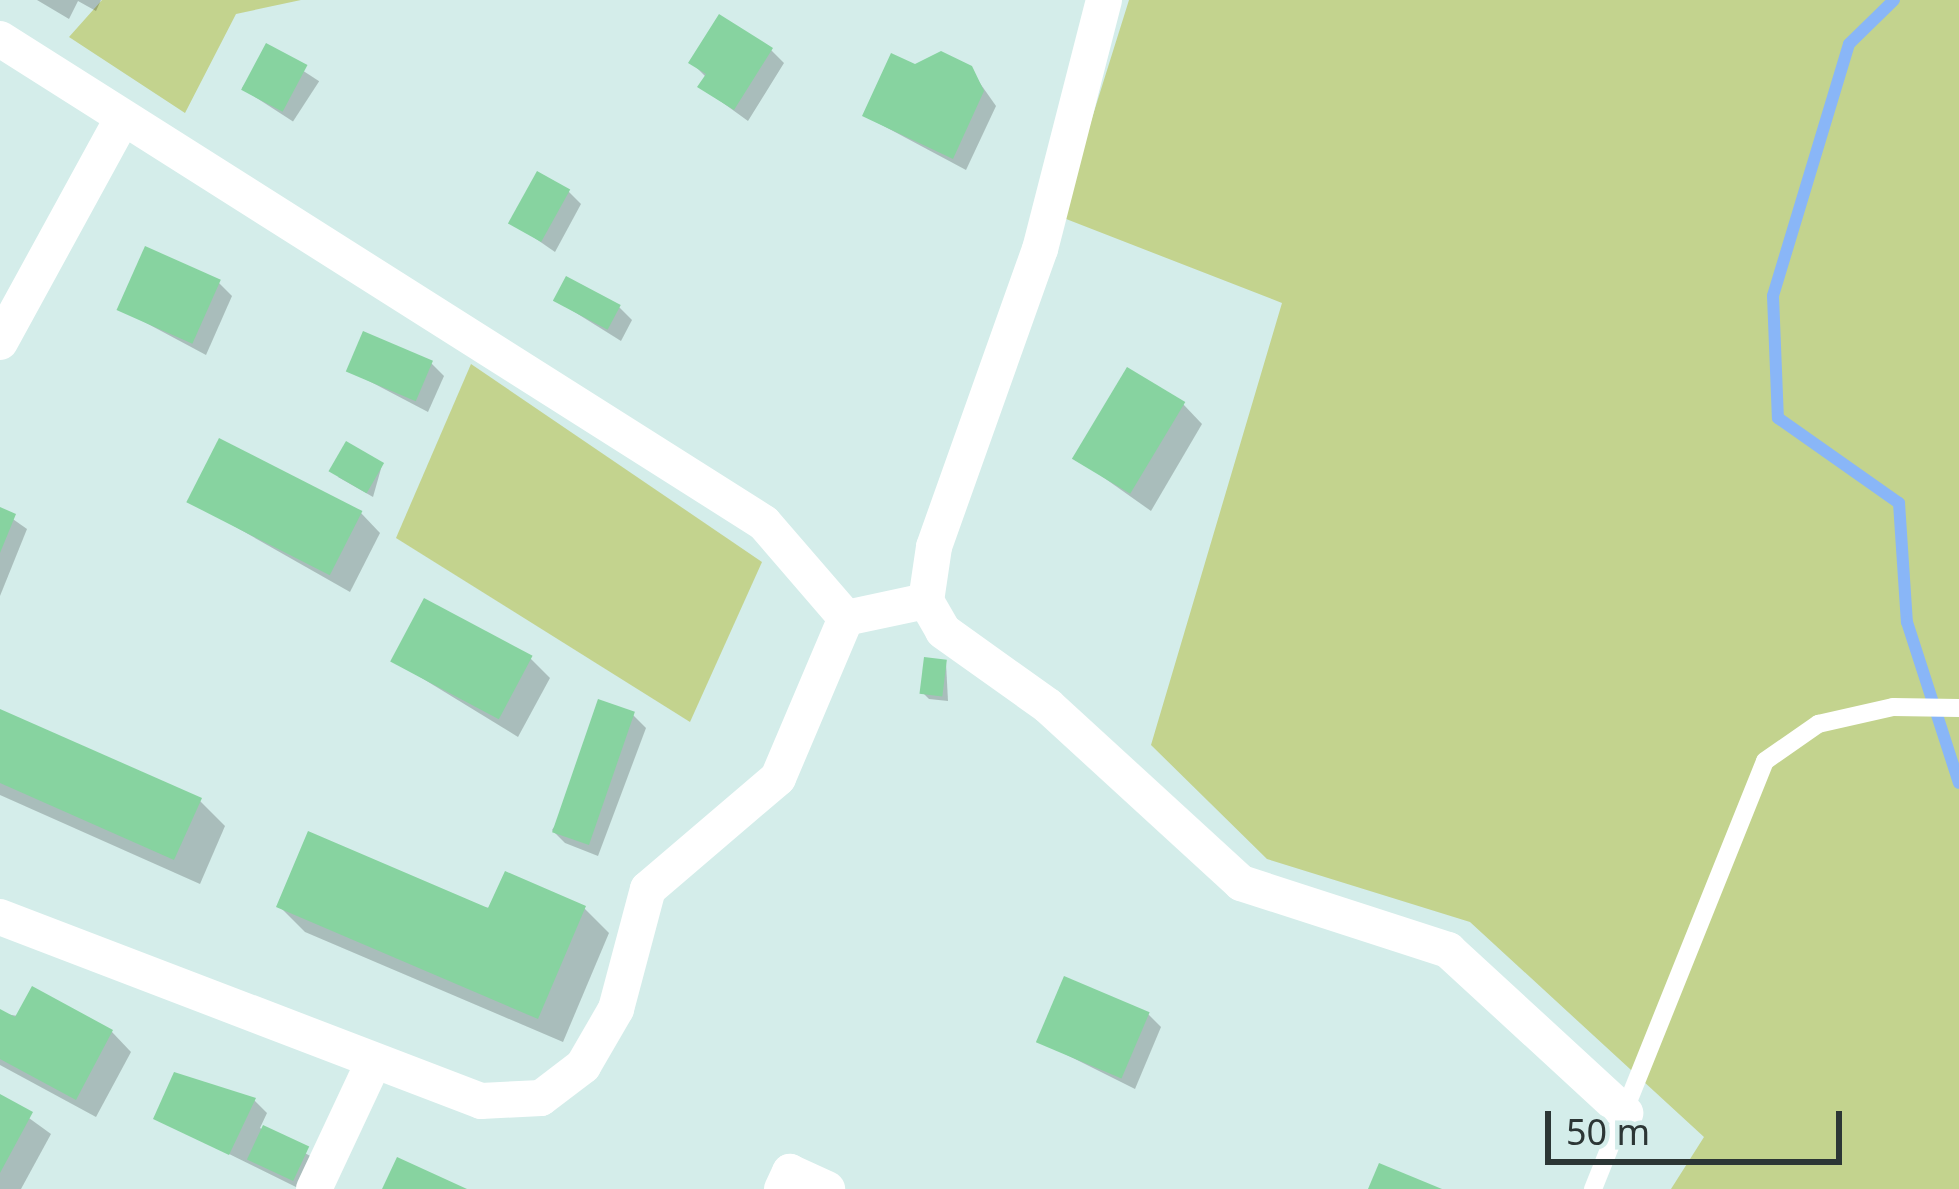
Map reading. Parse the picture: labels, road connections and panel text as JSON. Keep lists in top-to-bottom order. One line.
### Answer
{"scale_bar":"50 m"}
